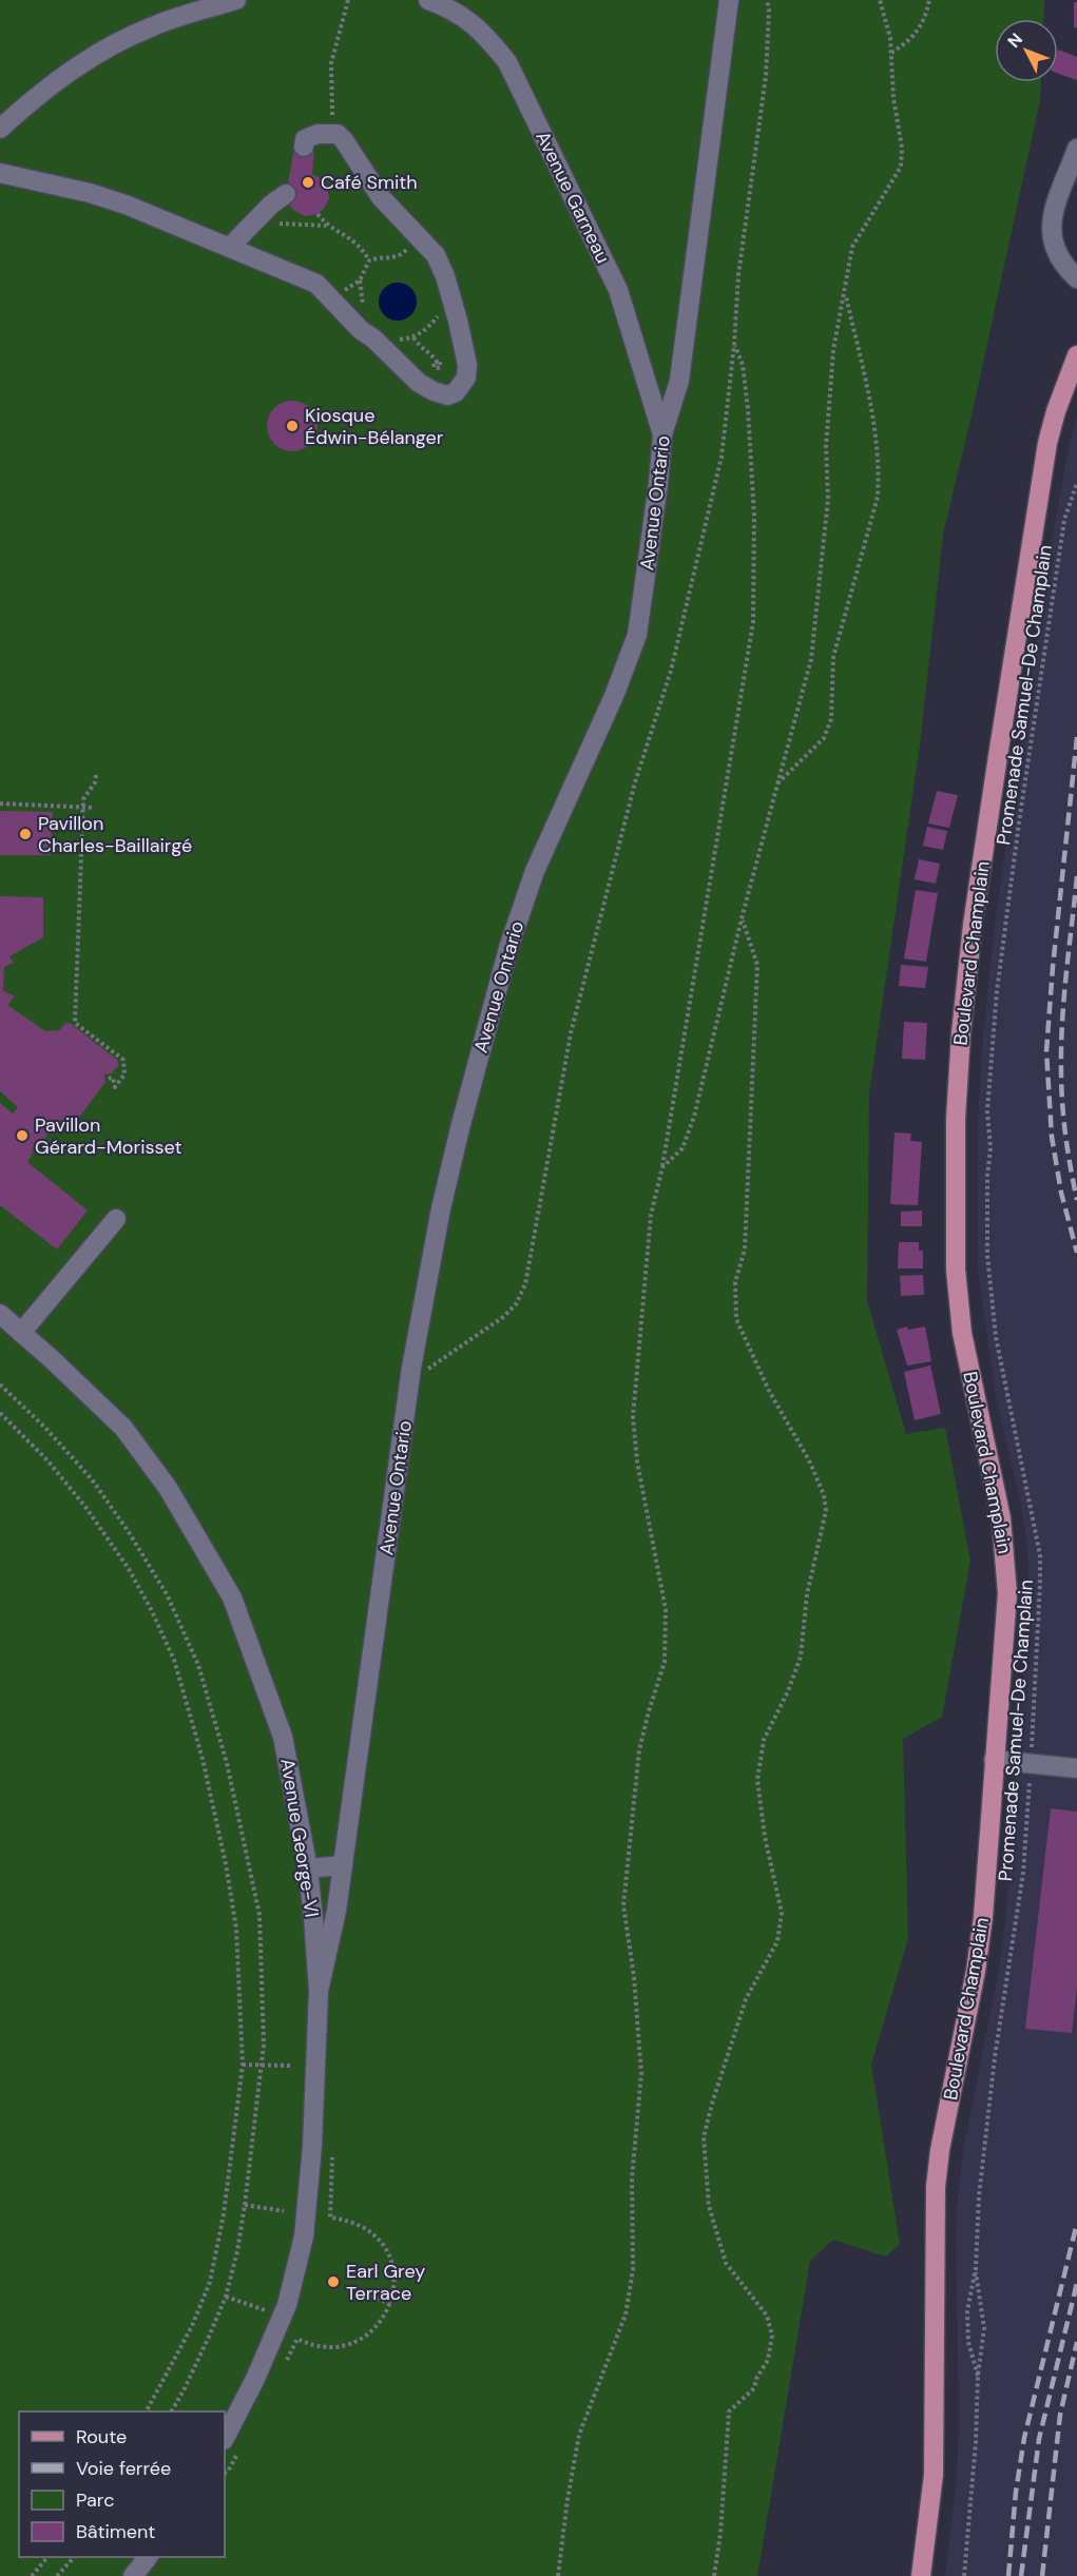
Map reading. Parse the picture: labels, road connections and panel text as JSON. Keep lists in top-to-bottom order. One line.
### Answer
{"streets":{"main road":["Boulevard Champlain"],"street":["Avenue Garneau","Avenue Ontario","Avenue George-VI"],"path":["Promenade Samuel-De Champlain"]},"crossings":[["Avenue Garneau","Avenue Ontario"],["Avenue Ontario","Avenue George-VI"]],"places":["Café Smith","Kiosque Édwin-Bélanger","Pavillon Charles-Baillairgé","Pavillon Gérard-Morisset","Earl Grey Terrace"],"legend":["Route","Voie ferrée","Parc","Bâtiment"],"north":"top left"}
